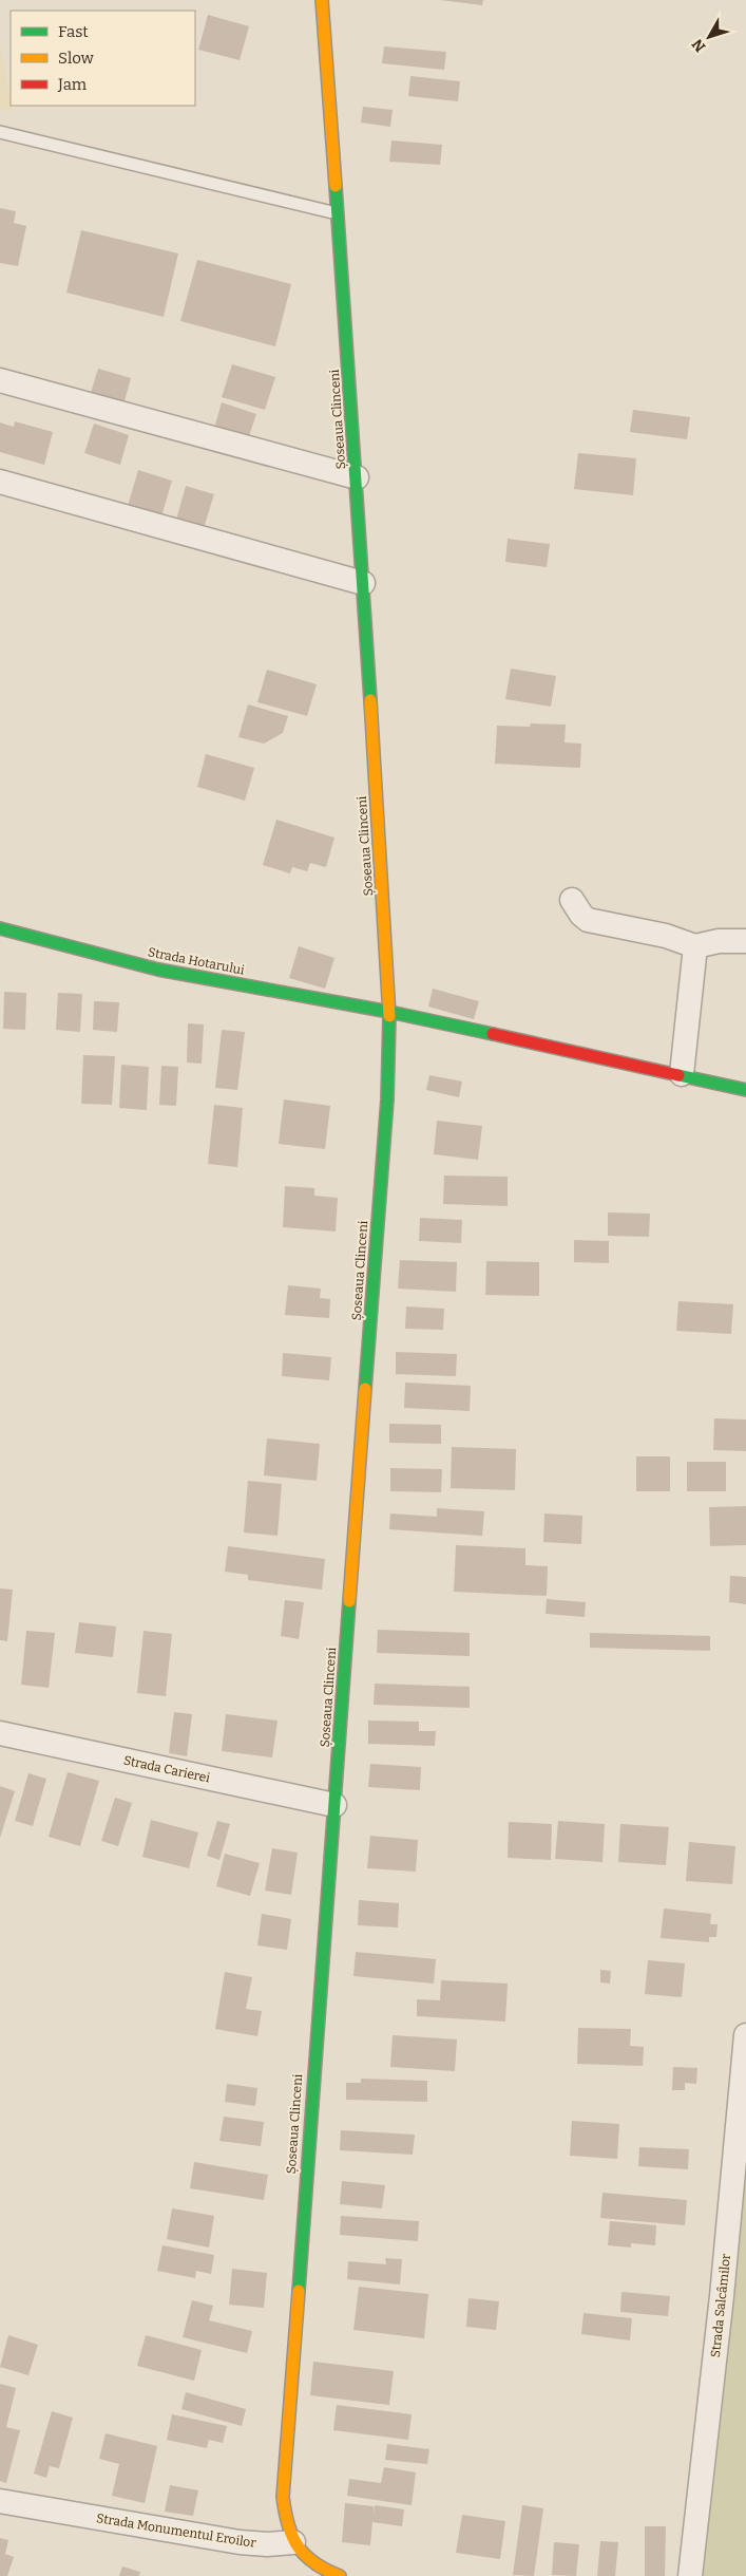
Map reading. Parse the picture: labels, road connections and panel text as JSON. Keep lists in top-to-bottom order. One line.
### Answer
{"streets":{"main road":["Șoseaua Clinceni","Strada Hotarului"],"street":["Strada Carierei","Strada Salcâmilor","Strada Monumentul Eroilor"]},"crossings":[["Șoseaua Clinceni","Strada Hotarului"],["Șoseaua Clinceni","Strada Carierei"],["Șoseaua Clinceni","Strada Monumentul Eroilor"]],"legend":["Fast","Slow","Jam"],"north":"bottom left"}
